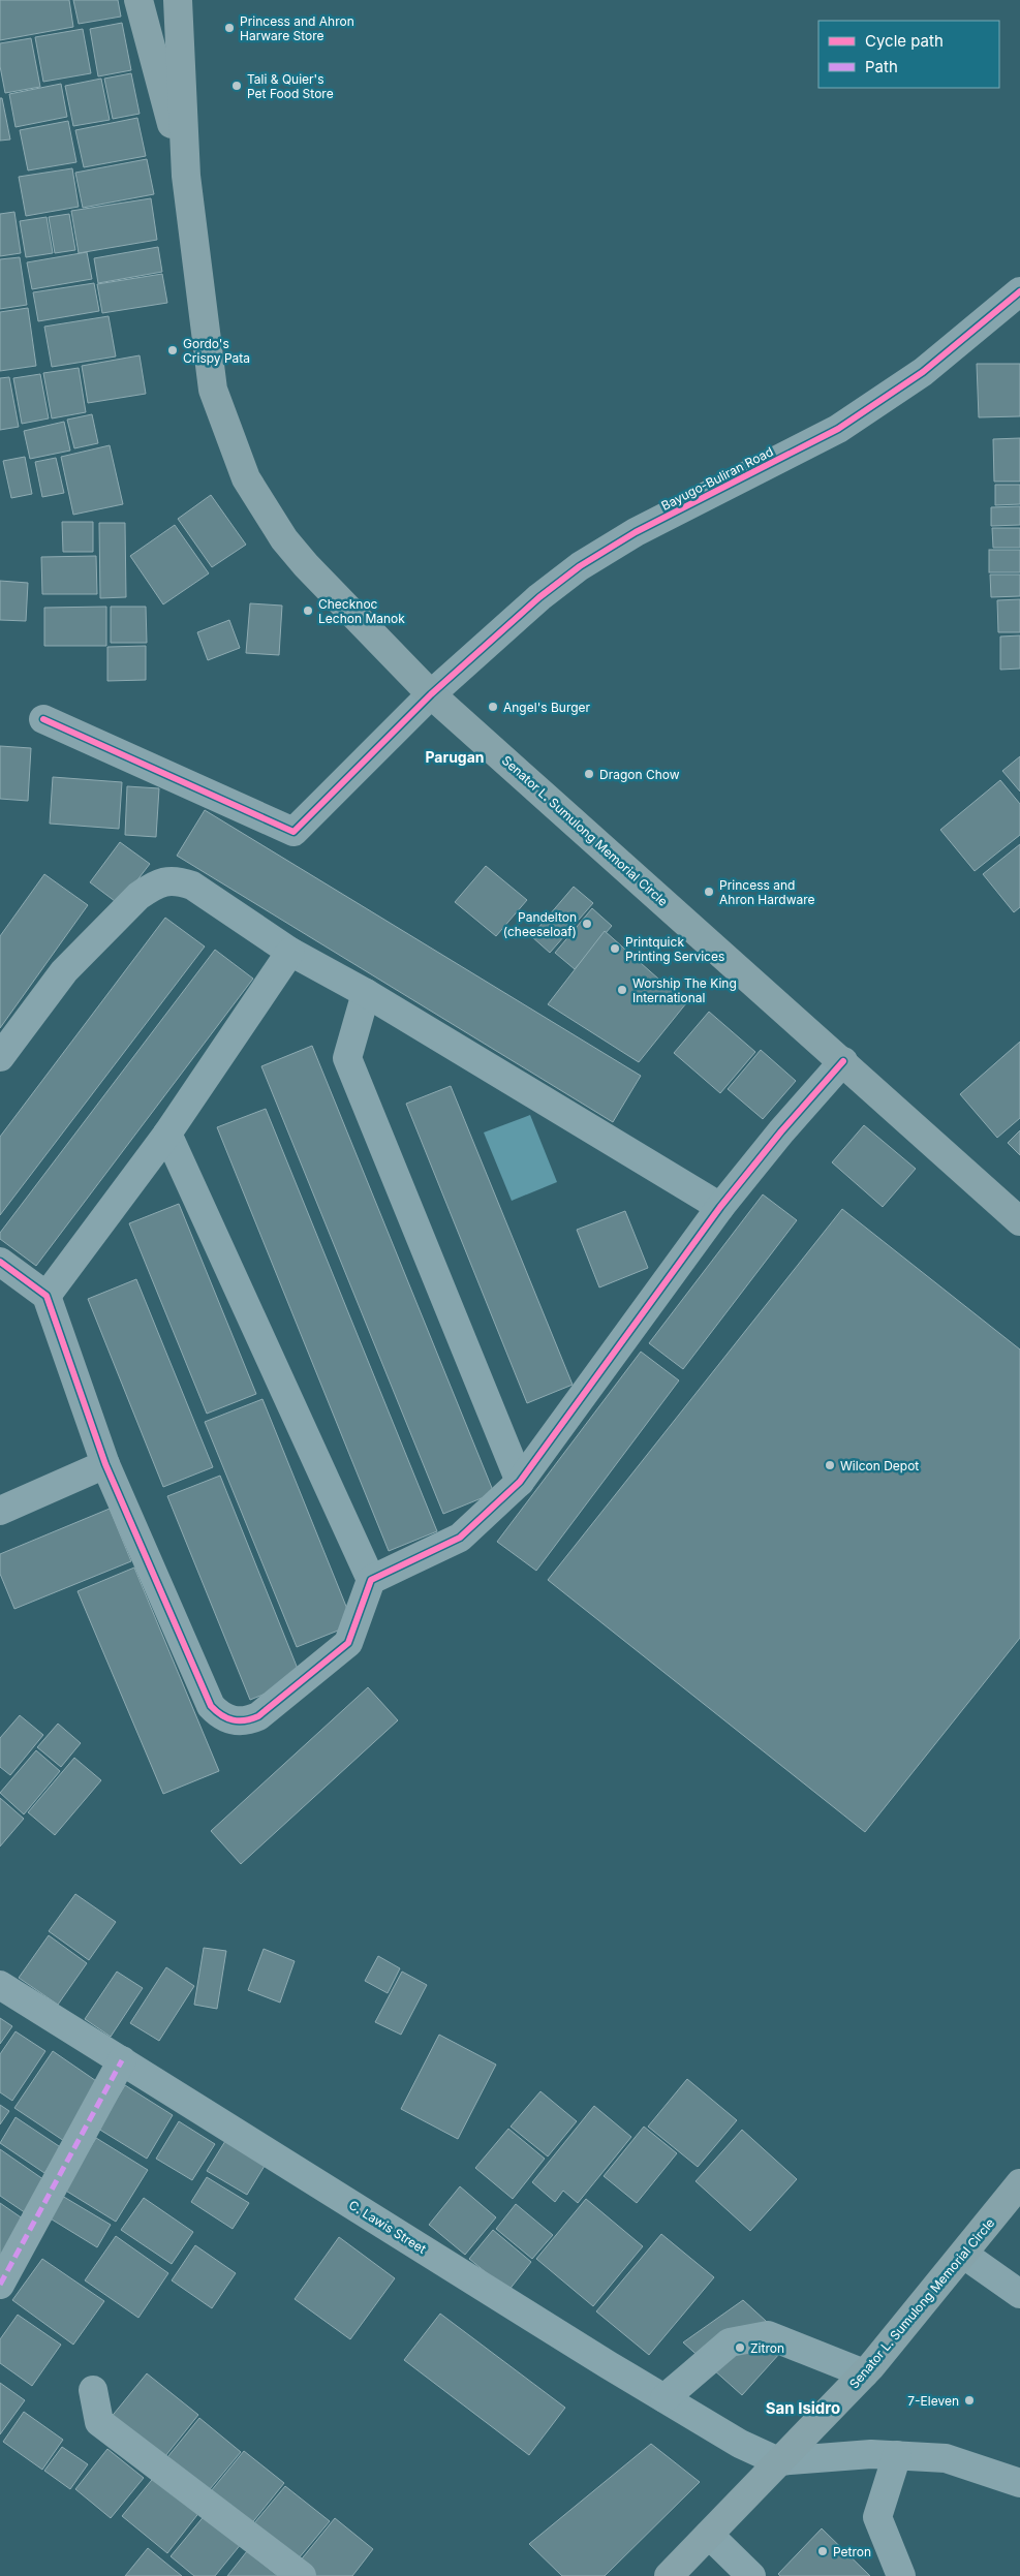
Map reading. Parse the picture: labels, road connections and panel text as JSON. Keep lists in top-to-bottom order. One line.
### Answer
{"streets":{"main road":["Senator L. Sumulong Memorial Circle"],"street":["Bayugo-Buliran Road","C. Lawis Street"]},"crossings":[["Bayugo-Buliran Road","Senator L. Sumulong Memorial Circle"],["Senator L. Sumulong Memorial Circle","C. Lawis Street"]],"districts":["Parugan","San Isidro"],"places":["Princess and Ahron Harware Store","Tali & Quier's Pet Food Store","Gordo's Crispy Pata","Checknoc Lechon Manok","Angel's Burger","Dragon Chow","Princess and Ahron Hardware","Pandelton (cheeseloaf)","Printquick Printing Services","Worship The King International","Wilcon Depot","Zitron","7-Eleven","Petron"],"legend":["Cycle path","Path"]}
